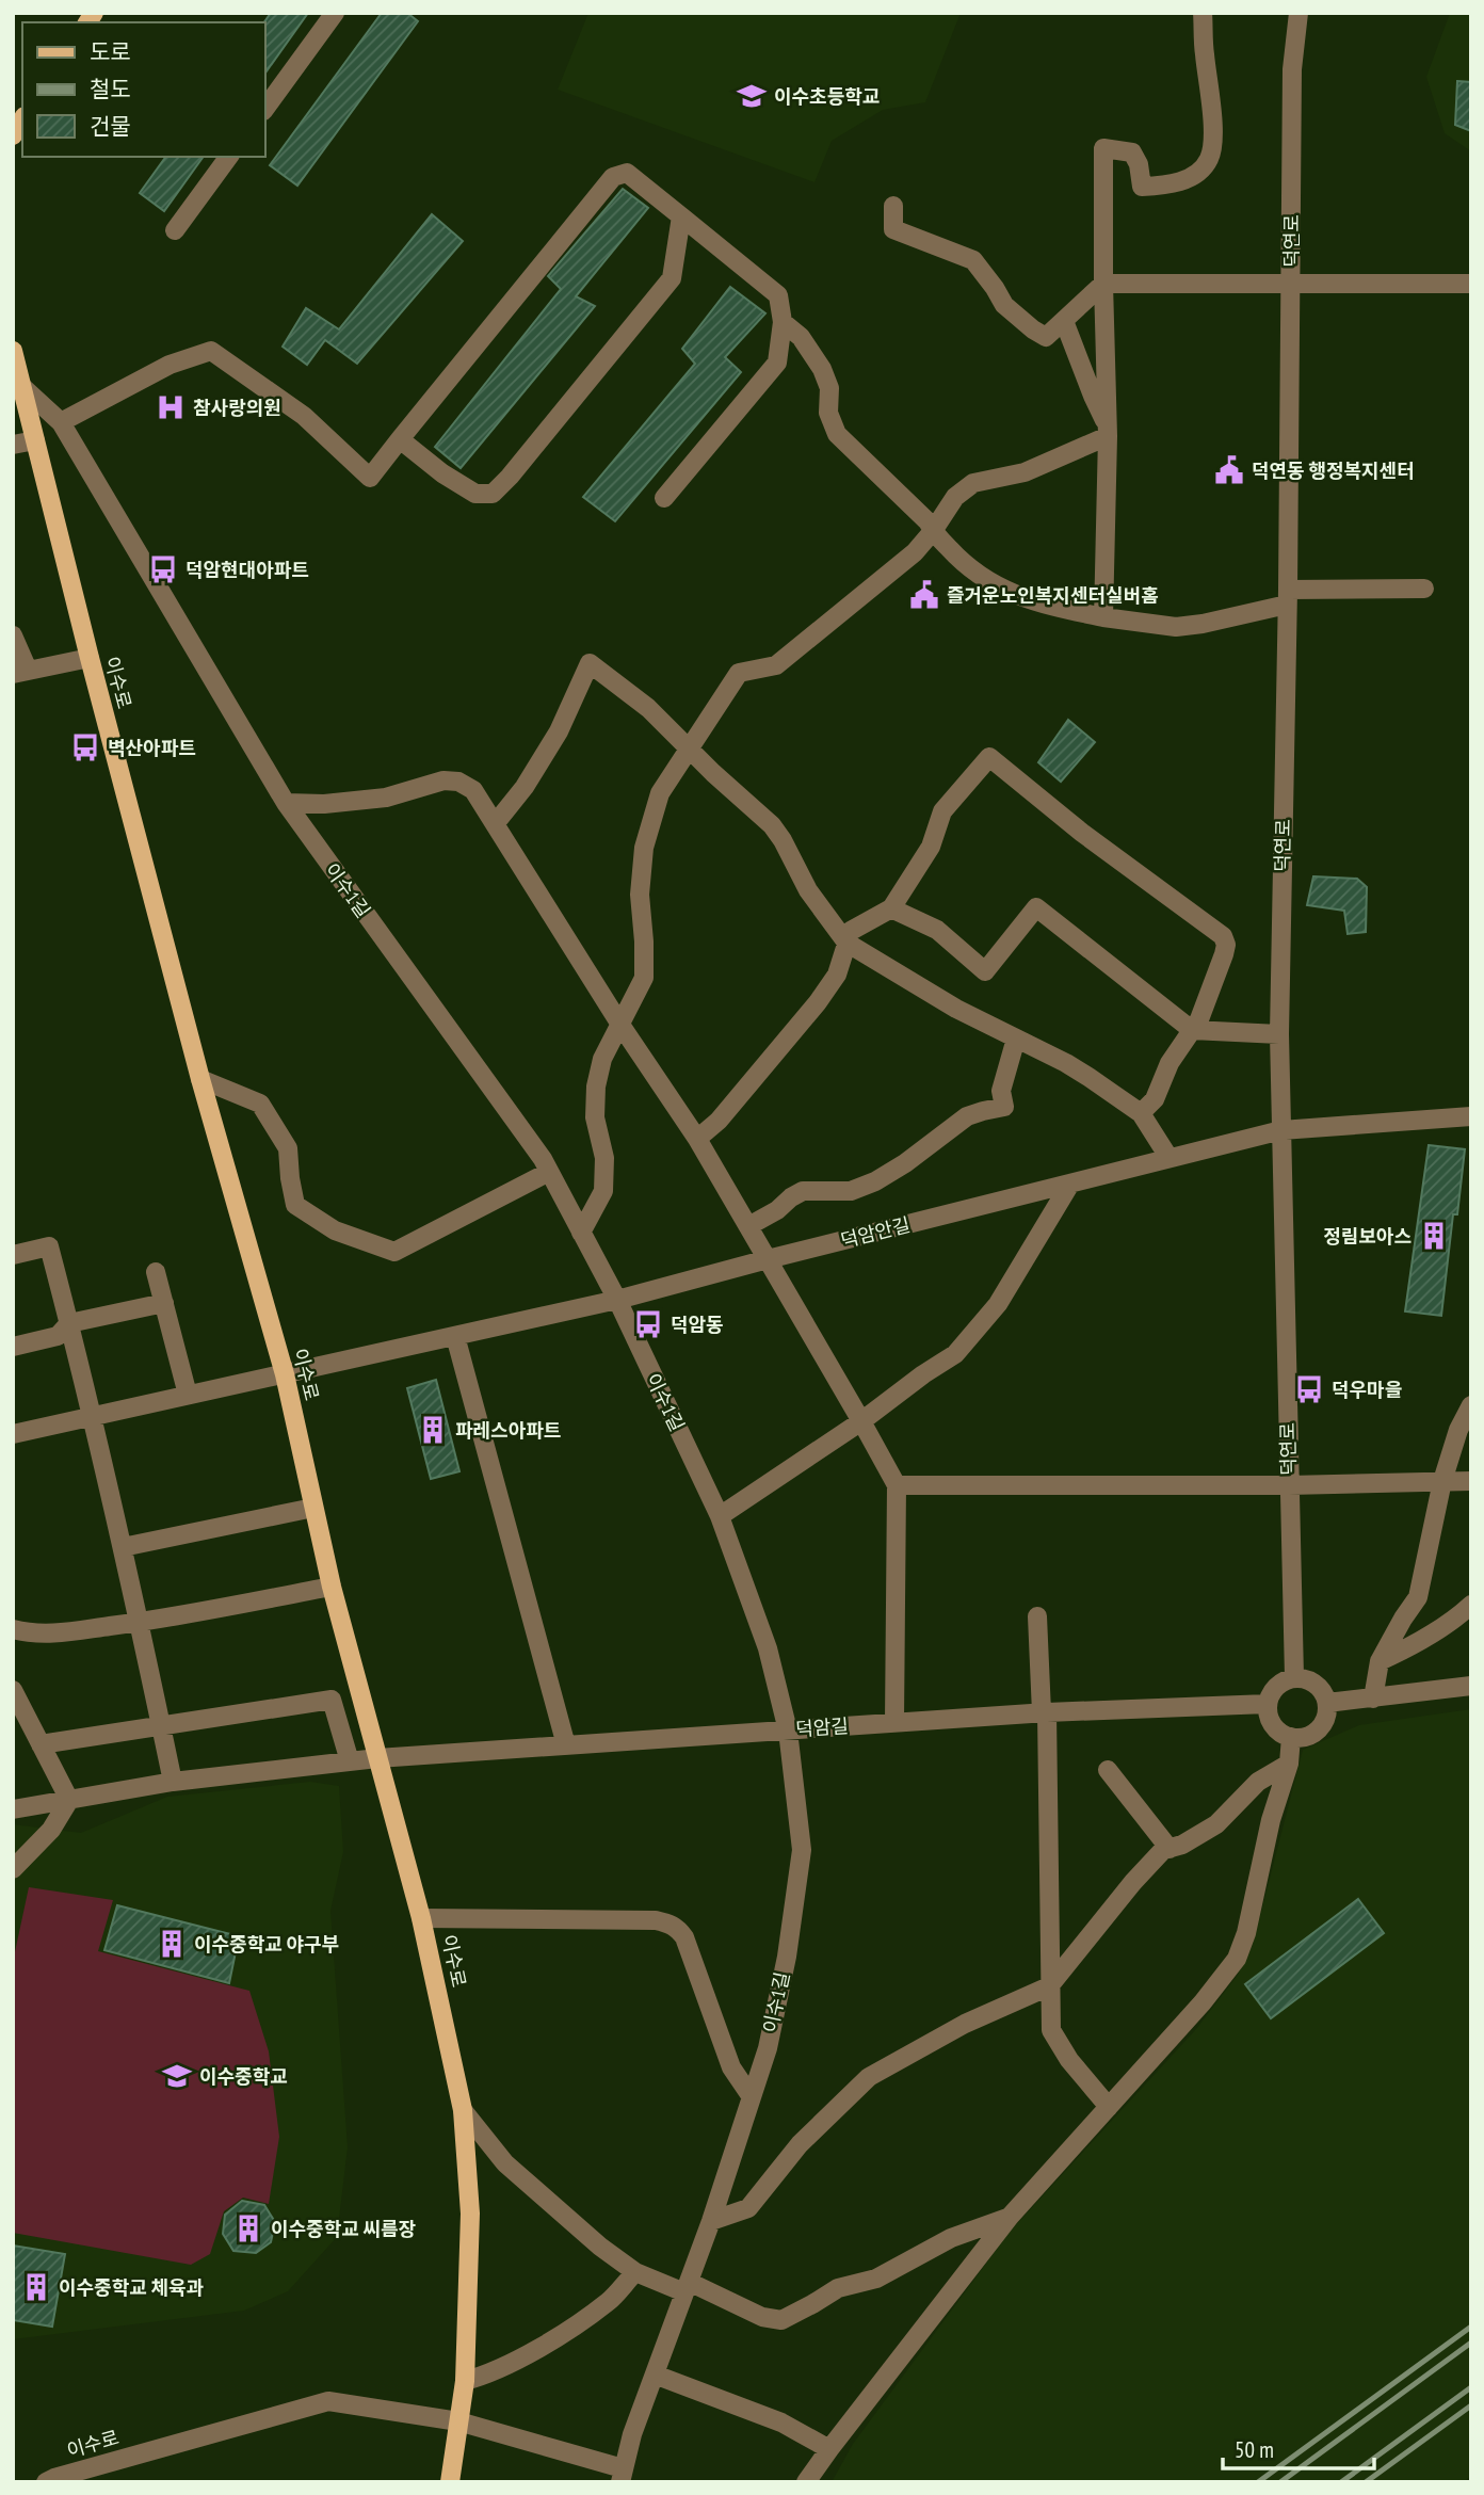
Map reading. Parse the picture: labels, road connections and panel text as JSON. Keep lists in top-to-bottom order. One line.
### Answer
{"streets":{"main road":["이수로"],"street":["덕연로","이수1길","덕암안길","덕암길"]},"crossings":[["덕연로","덕암안길"],["덕연로","덕암길"],["이수로","이수1길"],["이수로","덕암안길"],["이수로","덕암길"],["이수1길","덕암안길"],["이수1길","덕암길"]],"places":{"school or university":["이수초등학교","이수중학교"],"hospital":["참사랑의원"],"public building":["덕연동 행정복지센터","즐거운노인복지센터실버홈"],"bus stop":["덕암현대아파트","벽산아파트","덕암동","덕우마을"],"building":["정림보아스","파레스아파트","이수중학교 야구부","이수중학교 씨름장","이수중학교 체육과"]},"legend":["도로","철도","건물"],"scale_bar":"50 m"}
